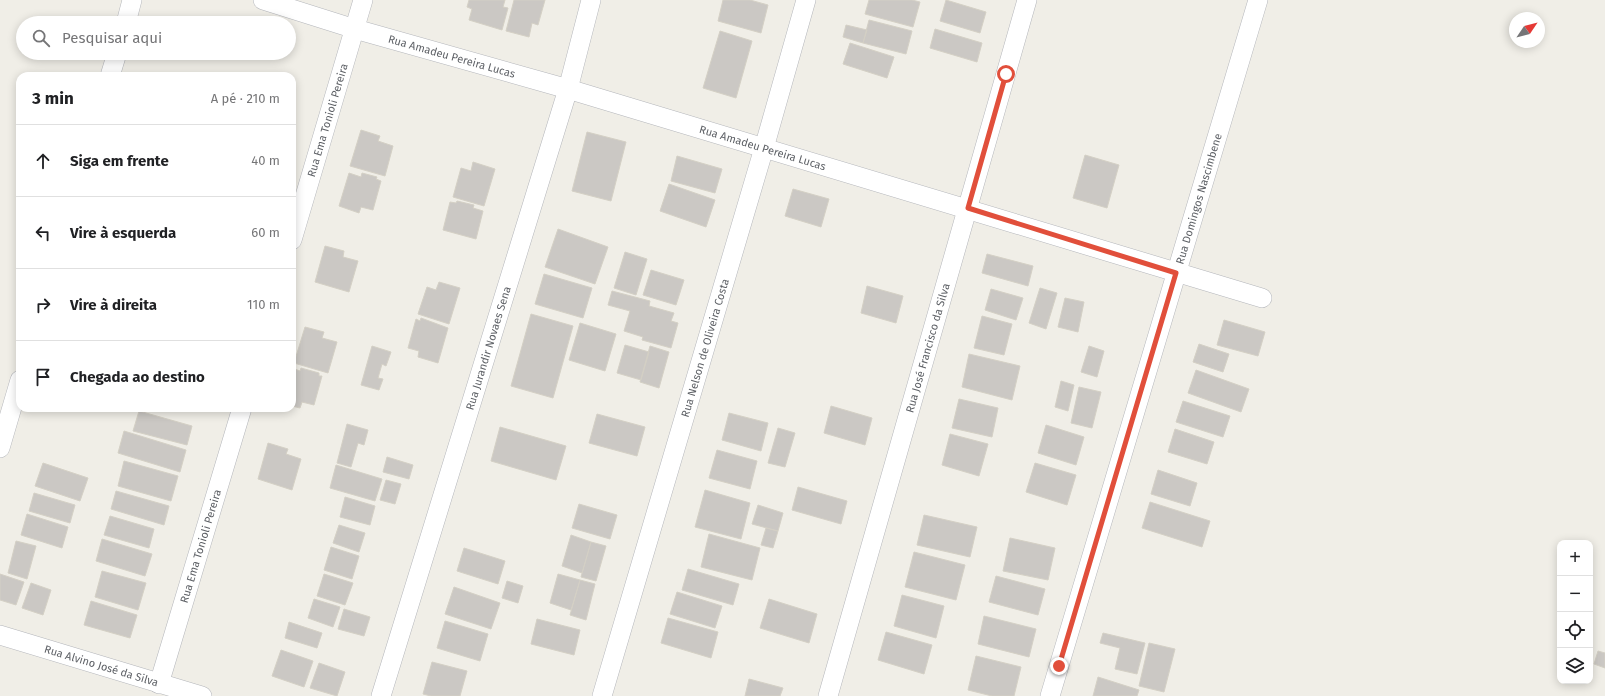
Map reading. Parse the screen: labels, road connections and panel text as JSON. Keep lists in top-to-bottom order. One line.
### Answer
{"streets":{"street":["Rua Amadeu Pereira Lucas","Rua Ema Tonioli Pereira","Rua Domingos Nascimbene","Rua Nelson de Oliveira Costa","Rua José Francisco da Silva","Rua Jurandir Novaes Sena","Rua Alvino José da Silva"]},"crossings":[["Rua Amadeu Pereira Lucas","Rua Ema Tonioli Pereira"],["Rua Amadeu Pereira Lucas","Rua Domingos Nascimbene"],["Rua Amadeu Pereira Lucas","Rua Nelson de Oliveira Costa"],["Rua Amadeu Pereira Lucas","Rua José Francisco da Silva"],["Rua Amadeu Pereira Lucas","Rua Jurandir Novaes Sena"],["Rua Ema Tonioli Pereira","Rua Alvino José da Silva"]],"north":"top right","page":{"search":"Pesquisar aqui","heading":["3 min","A pé · 210 m"],"list":[["Siga em frente","40 m"],["Vire à esquerda","60 m"],["Vire à direita","110 m"],"Chegada ao destino"],"map_buttons":["+","−"]}}
